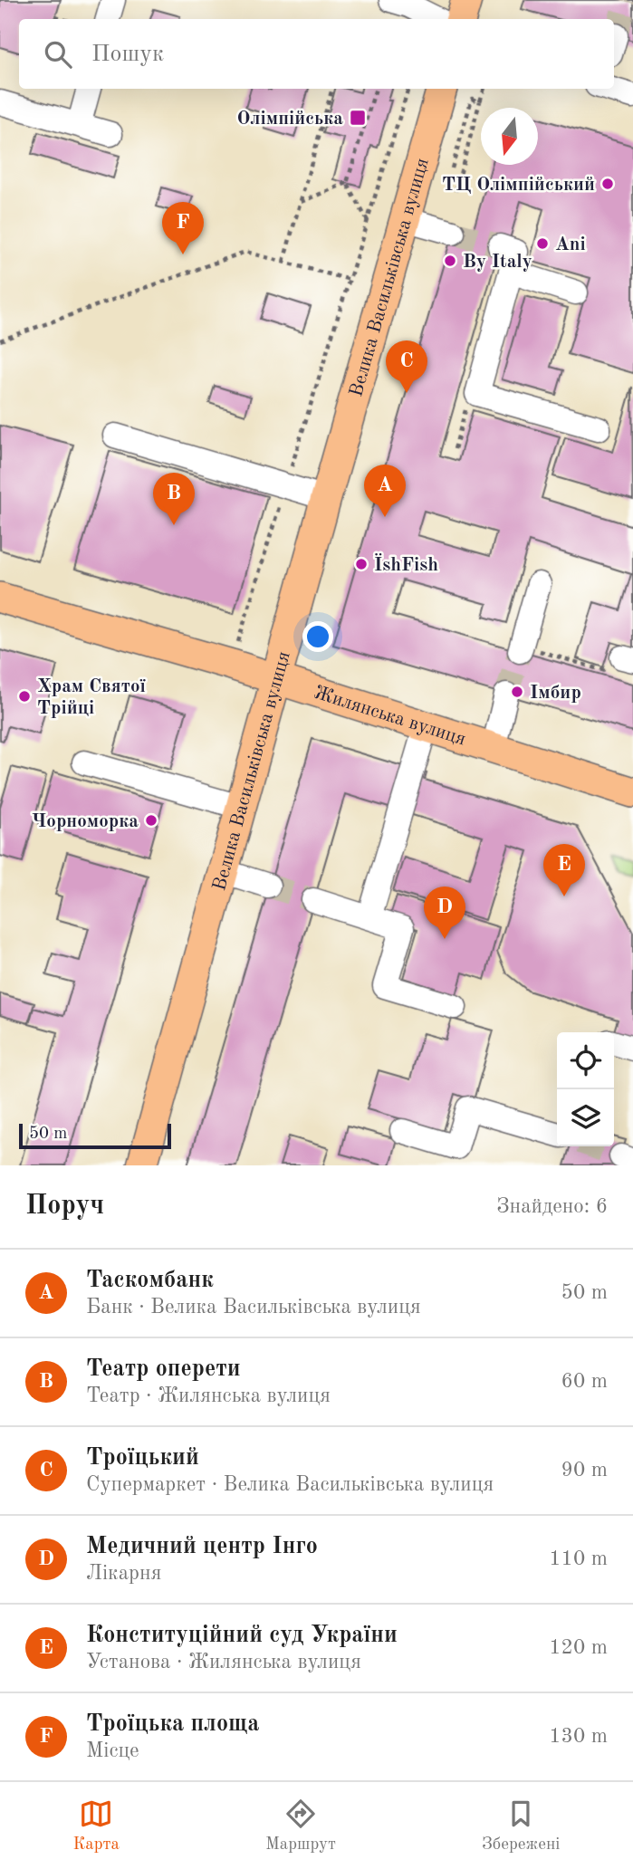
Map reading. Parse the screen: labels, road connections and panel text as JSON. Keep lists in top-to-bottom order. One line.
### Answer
{"streets":{"main road":["Велика Васильківська вулиця","Жилянська вулиця"]},"crossings":[["Велика Васильківська вулиця","Жилянська вулиця"]],"places":{"transit":["Олімпійська"],"other":["ТЦ Олімпійський","Ani","By Italy","ÏshFish","Імбир","Храм Святої Трійці","Чорноморка"]},"scale_bar":"50 m","north":"bottom","page":{"search":"Пошук","pins":["F","C","A","B","E","D"],"scale":"50 m","heading":["Поруч","Знайдено: 6"],"list":[{"mark":"A","name":"Таскомбанк","note":"Банк · Велика Васильківська вулиця","value":"50 m"},{"mark":"B","name":"Театр оперети","note":"Театр · Жилянська вулиця","value":"60 m"},{"mark":"C","name":"Троїцький","note":"Супермаркет · Велика Васильківська вулиця","value":"90 m"},{"mark":"D","name":"Медичний центр Інго","note":"Лікарня","value":"110 m"},{"mark":"E","name":"Конституційний суд України","note":"Установа · Жилянська вулиця","value":"120 m"},{"mark":"F","name":"Троїцька площа","note":"Місце","value":"130 m"}],"nav":["Карта","Маршрут","Збережені"]}}
